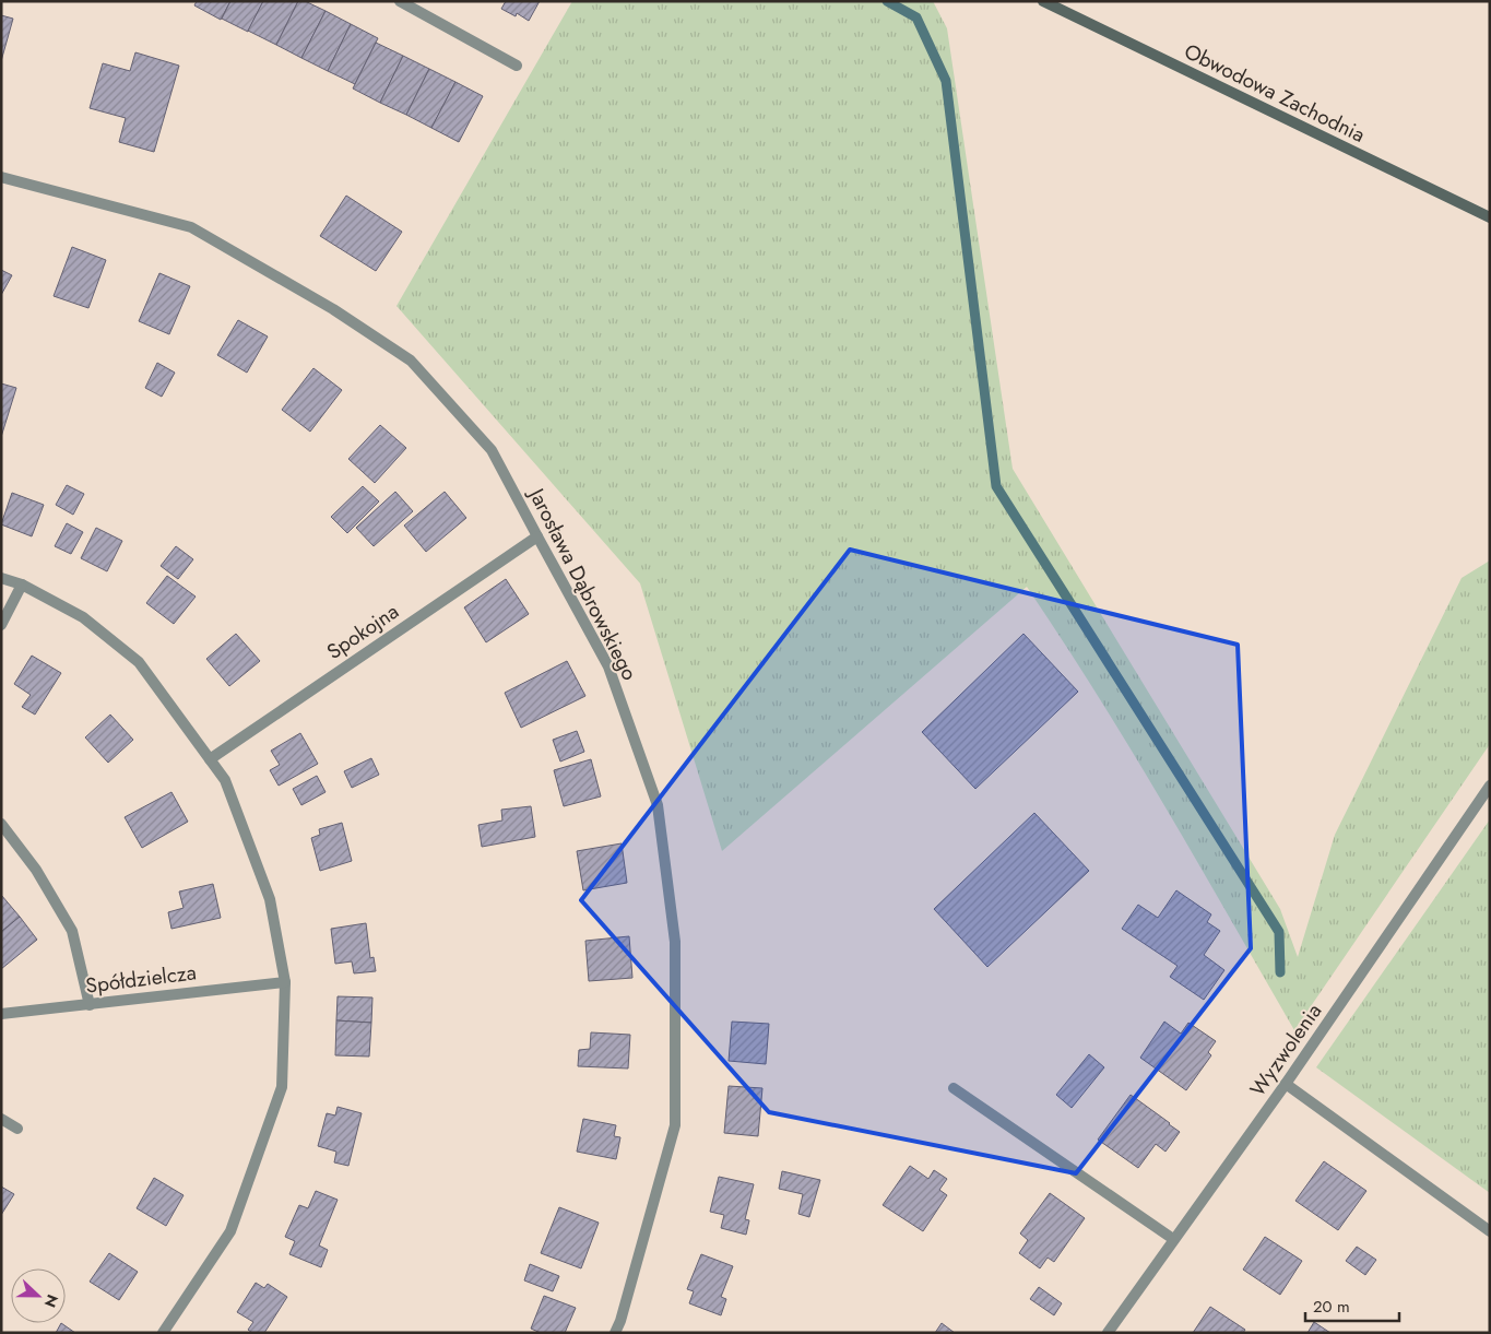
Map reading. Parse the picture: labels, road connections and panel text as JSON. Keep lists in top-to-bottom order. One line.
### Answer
{"streets":{"main road":["Obwodowa Zachodnia"],"street":["Jarosława Dąbrowskiego","Spokojna","Spółdzielcza","Wyzwolenia"]},"crossings":[["Jarosława Dąbrowskiego","Spokojna"]],"scale_bar":"20 m","north":"right"}
